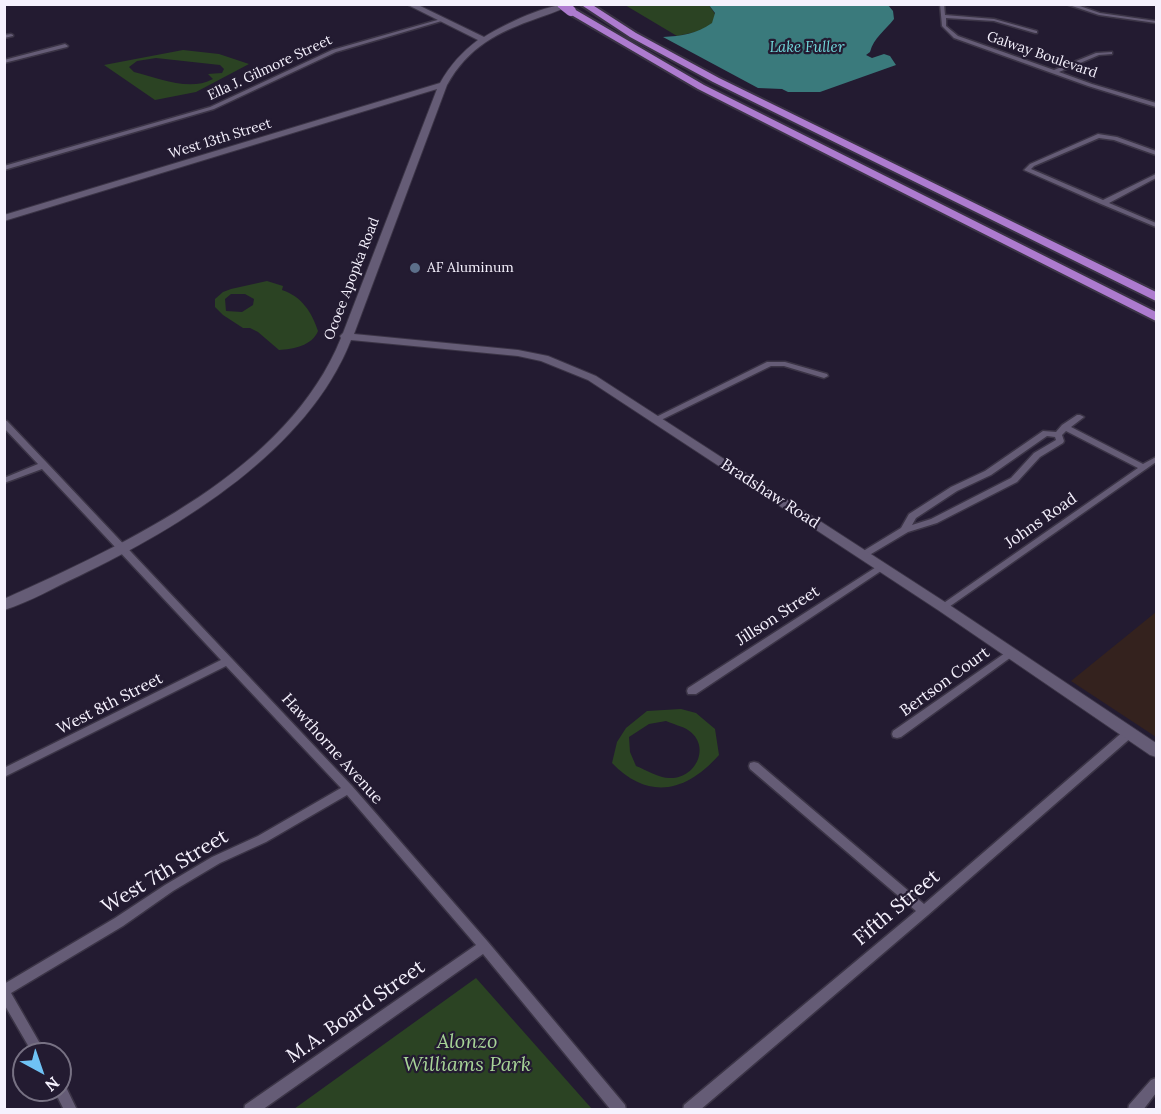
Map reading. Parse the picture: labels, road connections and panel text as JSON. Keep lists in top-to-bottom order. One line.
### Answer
{"streets":{"street":["Galway Boulevard","Ella J. Gilmore Street","West 13th Street","Ocoee Apopka Road","Bradshaw Road","Johns Road","Jillson Street","Bertson Court","West 8th Street","Hawthorne Avenue","West 7th Street","Fifth Street","M.A. Board Street"]},"crossings":[["West 13th Street","Ocoee Apopka Road"],["Ocoee Apopka Road","Bradshaw Road"],["Ocoee Apopka Road","Hawthorne Avenue"],["Bradshaw Road","Johns Road"],["Bradshaw Road","Jillson Street"],["Bradshaw Road","Bertson Court"],["Bradshaw Road","Fifth Street"],["West 8th Street","Hawthorne Avenue"],["Hawthorne Avenue","West 7th Street"],["Hawthorne Avenue","M.A. Board Street"]],"water":["Lake Fuller"],"parks":["Alonzo Williams Park"],"places":["AF Aluminum"],"north":"bottom right"}
